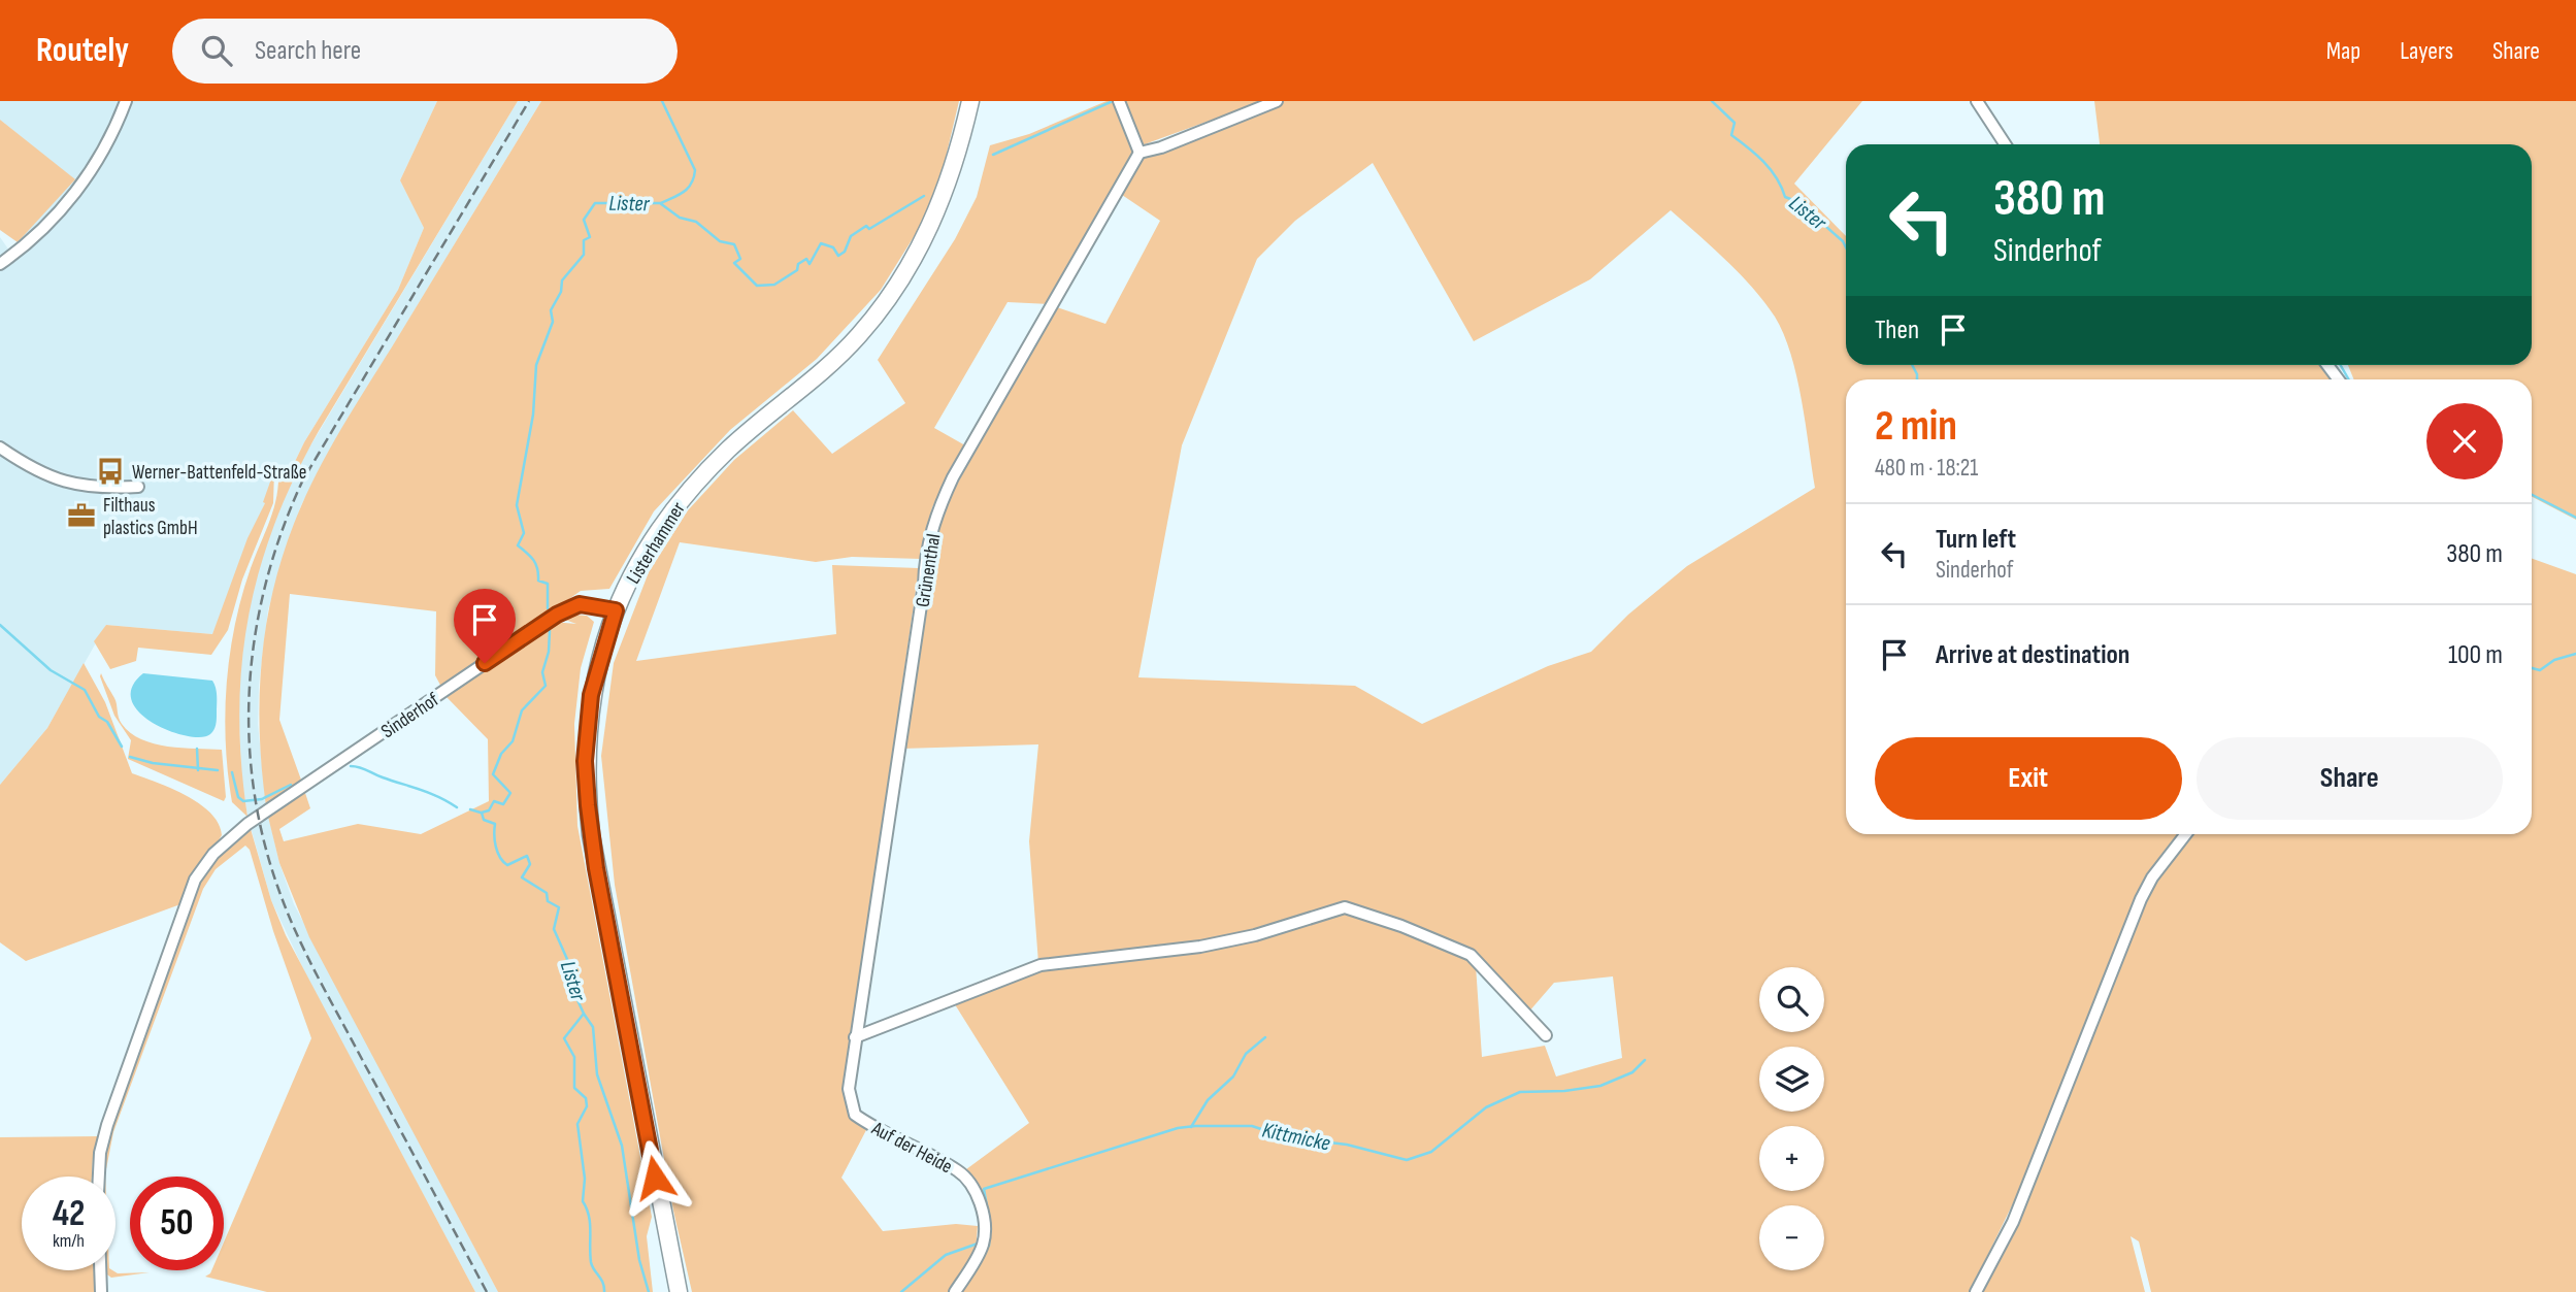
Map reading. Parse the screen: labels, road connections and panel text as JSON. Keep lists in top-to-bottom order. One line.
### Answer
{"streets":{"main road":["Listerhammer"],"street":["Grünenthal","Sinderhof","Auf der Heide"]},"crossings":[["Listerhammer","Sinderhof"],["Grünenthal","Auf der Heide"]],"water":["Lister","Kittmicke"],"places":{"bus stop":["Werner-Battenfeld-Straße"],"office":["Filthaus plastics GmbH"]},"page":{"header":"Routely","search":"Search here","nav":["Map","Layers","Share"],"turn":["380 m","Sinderhof"],"then":"Then","heading":["2 min","480 m · 18:21"],"list":[{"name":"Turn left","note":"Sinderhof","value":"380 m"},{"name":"Arrive at destination","value":"100 m"}],"buttons":["Exit","Share"],"map_buttons":["+","−"],"speed":"42 km/h","limit":"50"}}
